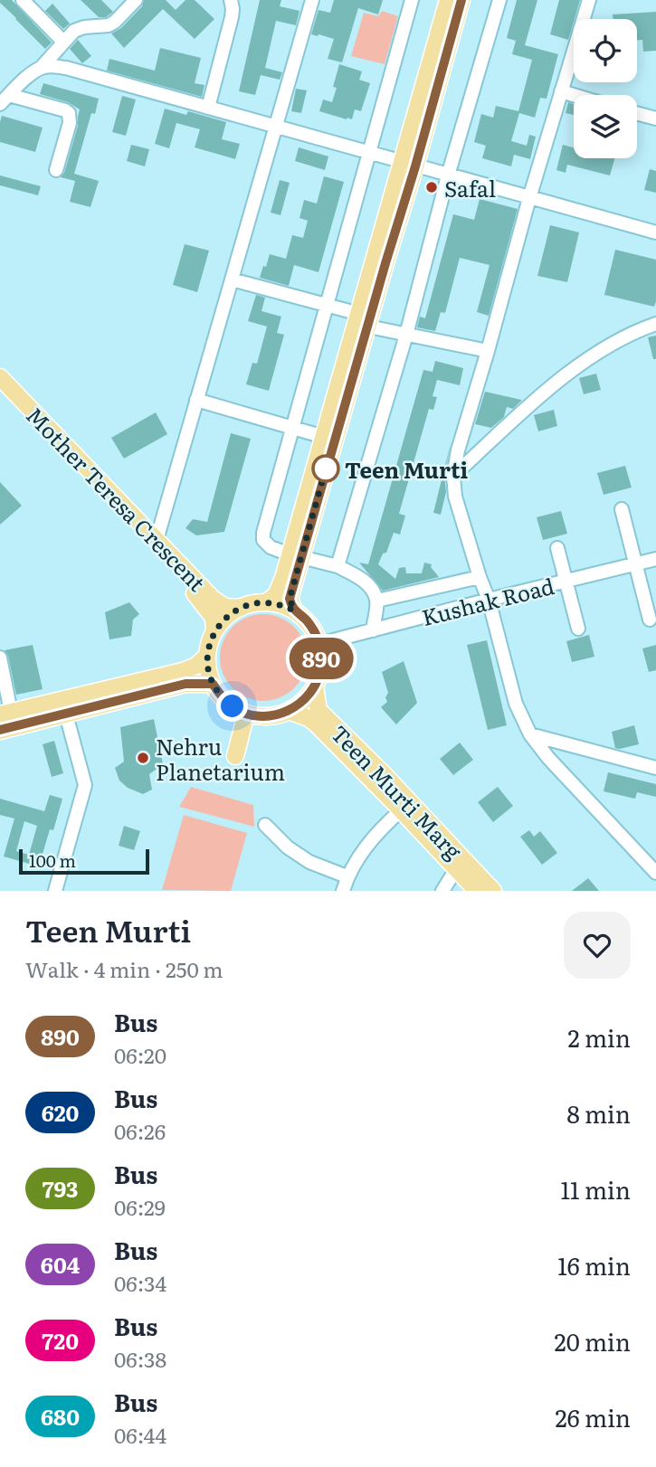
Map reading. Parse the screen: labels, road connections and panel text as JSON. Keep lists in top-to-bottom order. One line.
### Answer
{"streets":{"main road":["Mother Teresa Crescent","Teen Murti Marg"],"street":["Kushak Road"]},"crossings":[["Mother Teresa Crescent","Kushak Road"],["Mother Teresa Crescent","Teen Murti Marg"],["Kushak Road","Teen Murti Marg"]],"places":["Safal","Teen Murti","Nehru Planetarium"],"lines":["bus line 890"],"scale_bar":"100 m","page":{"on_map":"890","scale":"100 m","heading":["Teen Murti","Walk · 4 min · 250 m"],"list":[{"mark":"890","name":"Bus","note":"06:20","value":"2 min"},{"mark":"620","name":"Bus","note":"06:26","value":"8 min"},{"mark":"793","name":"Bus","note":"06:29","value":"11 min"},{"mark":"604","name":"Bus","note":"06:34","value":"16 min"},{"mark":"720","name":"Bus","note":"06:38","value":"20 min"},{"mark":"680","name":"Bus","note":"06:44","value":"26 min"}]}}
